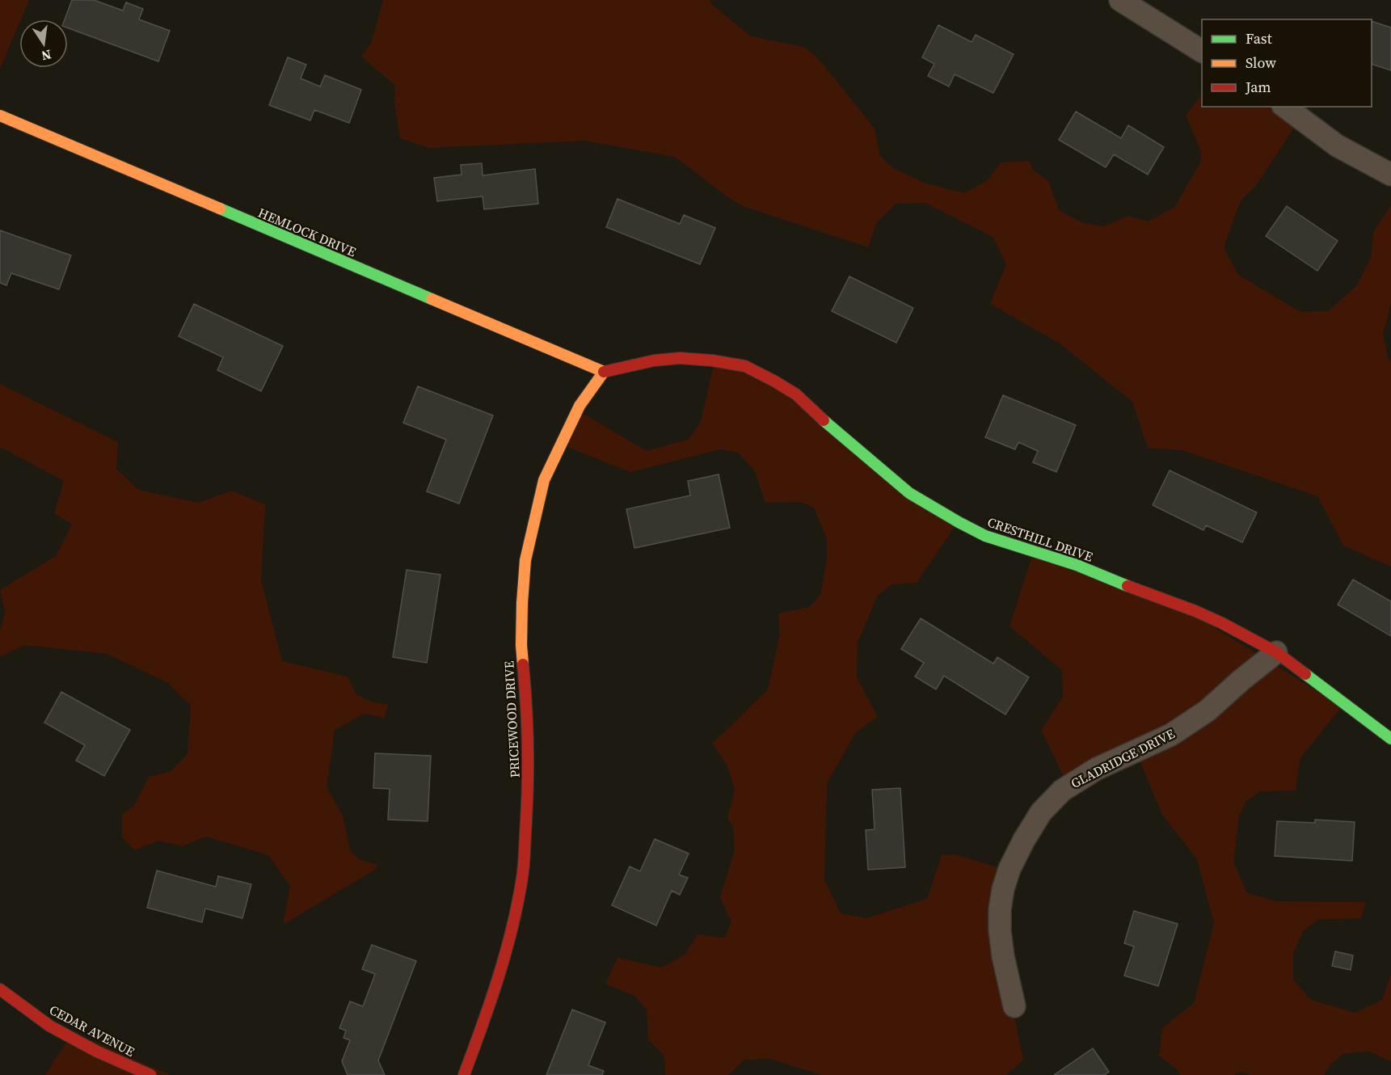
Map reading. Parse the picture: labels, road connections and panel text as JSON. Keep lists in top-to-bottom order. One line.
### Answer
{"streets":{"street":["HEMLOCK DRIVE","CRESTHILL DRIVE","PRICEWOOD DRIVE","GLADRIDGE DRIVE","CEDAR AVENUE"]},"crossings":[["HEMLOCK DRIVE","CRESTHILL DRIVE"],["HEMLOCK DRIVE","PRICEWOOD DRIVE"],["CRESTHILL DRIVE","PRICEWOOD DRIVE"],["CRESTHILL DRIVE","GLADRIDGE DRIVE"]],"legend":["Fast","Slow","Jam"],"north":"bottom"}
